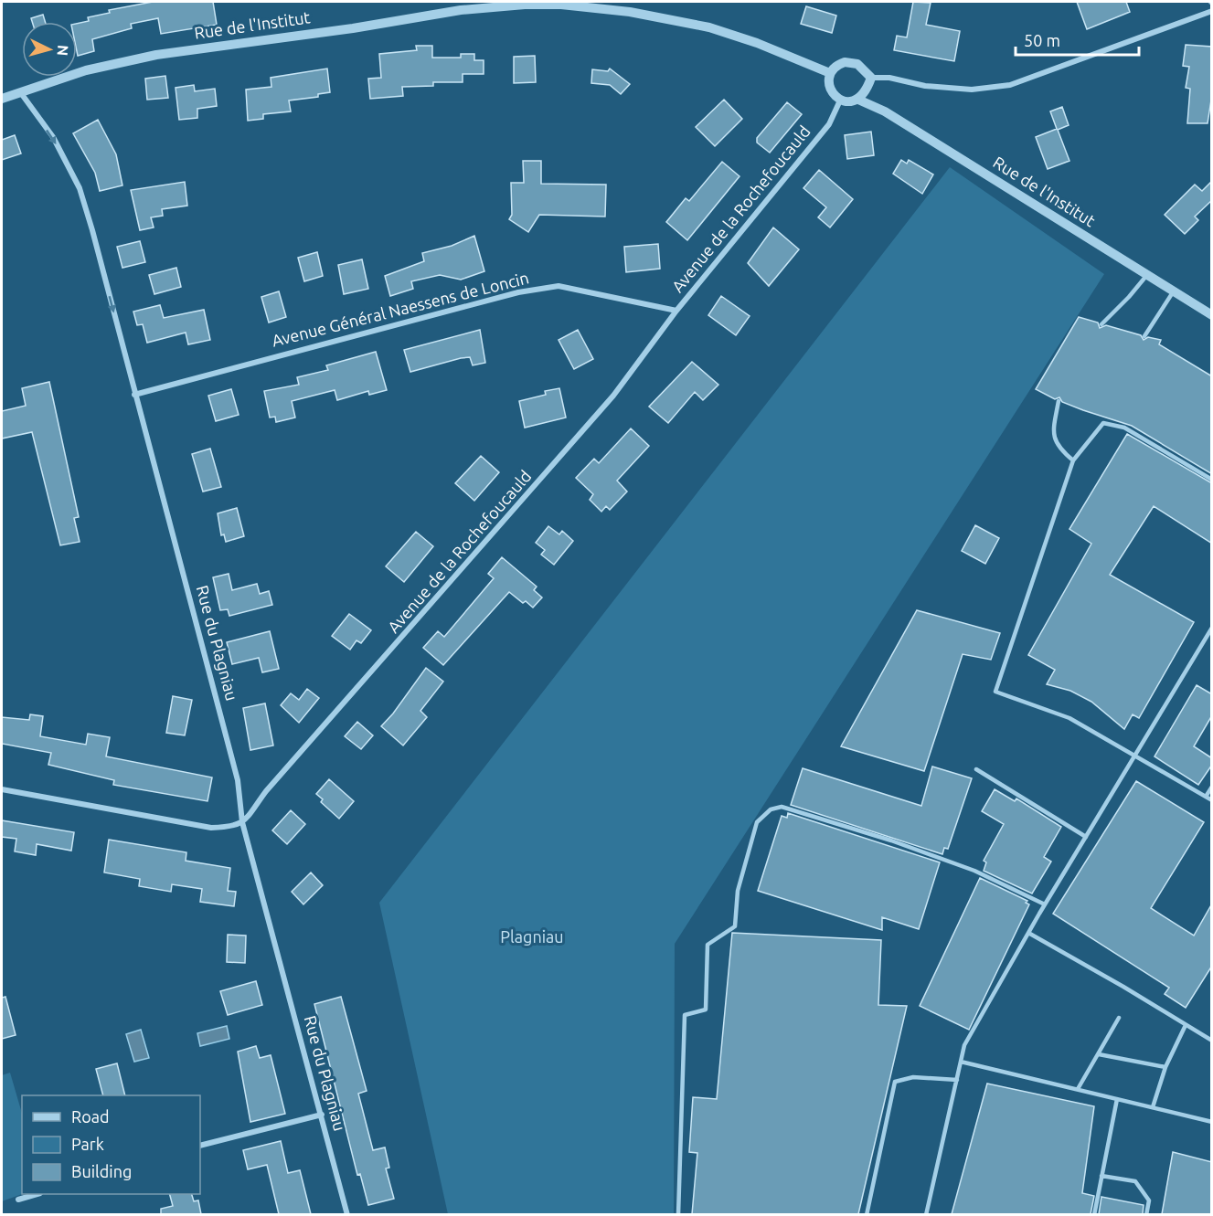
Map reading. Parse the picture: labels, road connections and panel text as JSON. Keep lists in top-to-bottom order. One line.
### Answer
{"streets":{"street":["Rue de l'Institut","Avenue de la Rochefoucauld","Avenue Général Naessens de Loncin","Rue du Plagniau"]},"crossings":[["Rue de l'Institut","Avenue de la Rochefoucauld"],["Rue de l'Institut","Rue du Plagniau"],["Avenue de la Rochefoucauld","Avenue Général Naessens de Loncin"],["Avenue de la Rochefoucauld","Rue du Plagniau"],["Avenue Général Naessens de Loncin","Rue du Plagniau"]],"parks":["Plagniau"],"legend":["Road","Park","Building"],"scale_bar":"50 m","north":"right"}
